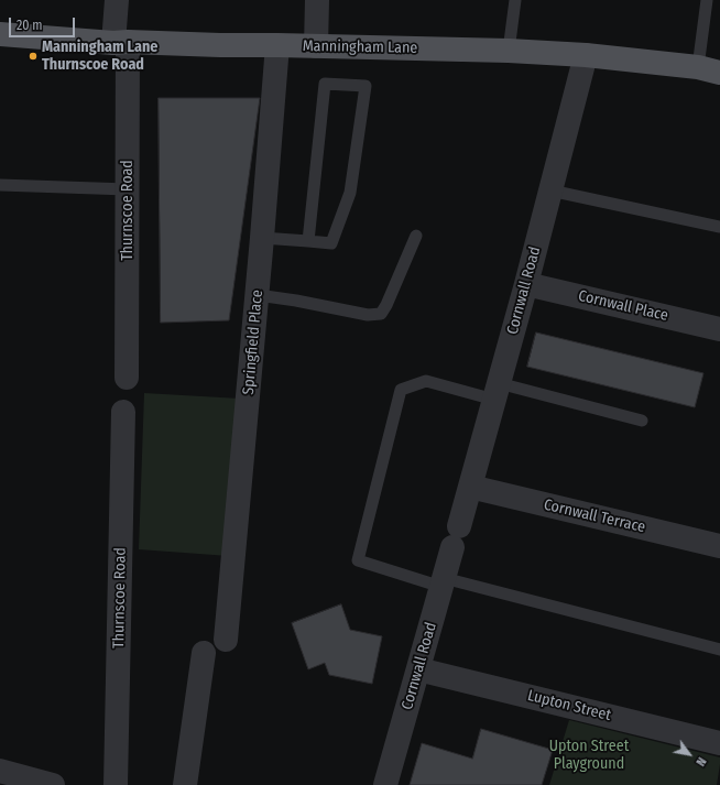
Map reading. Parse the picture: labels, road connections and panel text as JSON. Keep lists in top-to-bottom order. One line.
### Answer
{"streets":{"main road":["Manningham Lane"],"street":["Thurnscoe Road","Cornwall Road","Cornwall Place","Springfield Place","Cornwall Terrace","Lupton Street"]},"crossings":[["Manningham Lane","Thurnscoe Road"],["Manningham Lane","Cornwall Road"],["Manningham Lane","Springfield Place"],["Cornwall Road","Cornwall Place"],["Cornwall Road","Cornwall Terrace"],["Cornwall Road","Lupton Street"]],"parks":["Upton Street Playground"],"places":["Manningham Lane Thurnscoe Road"],"scale_bar":"20 m","north":"bottom right"}
